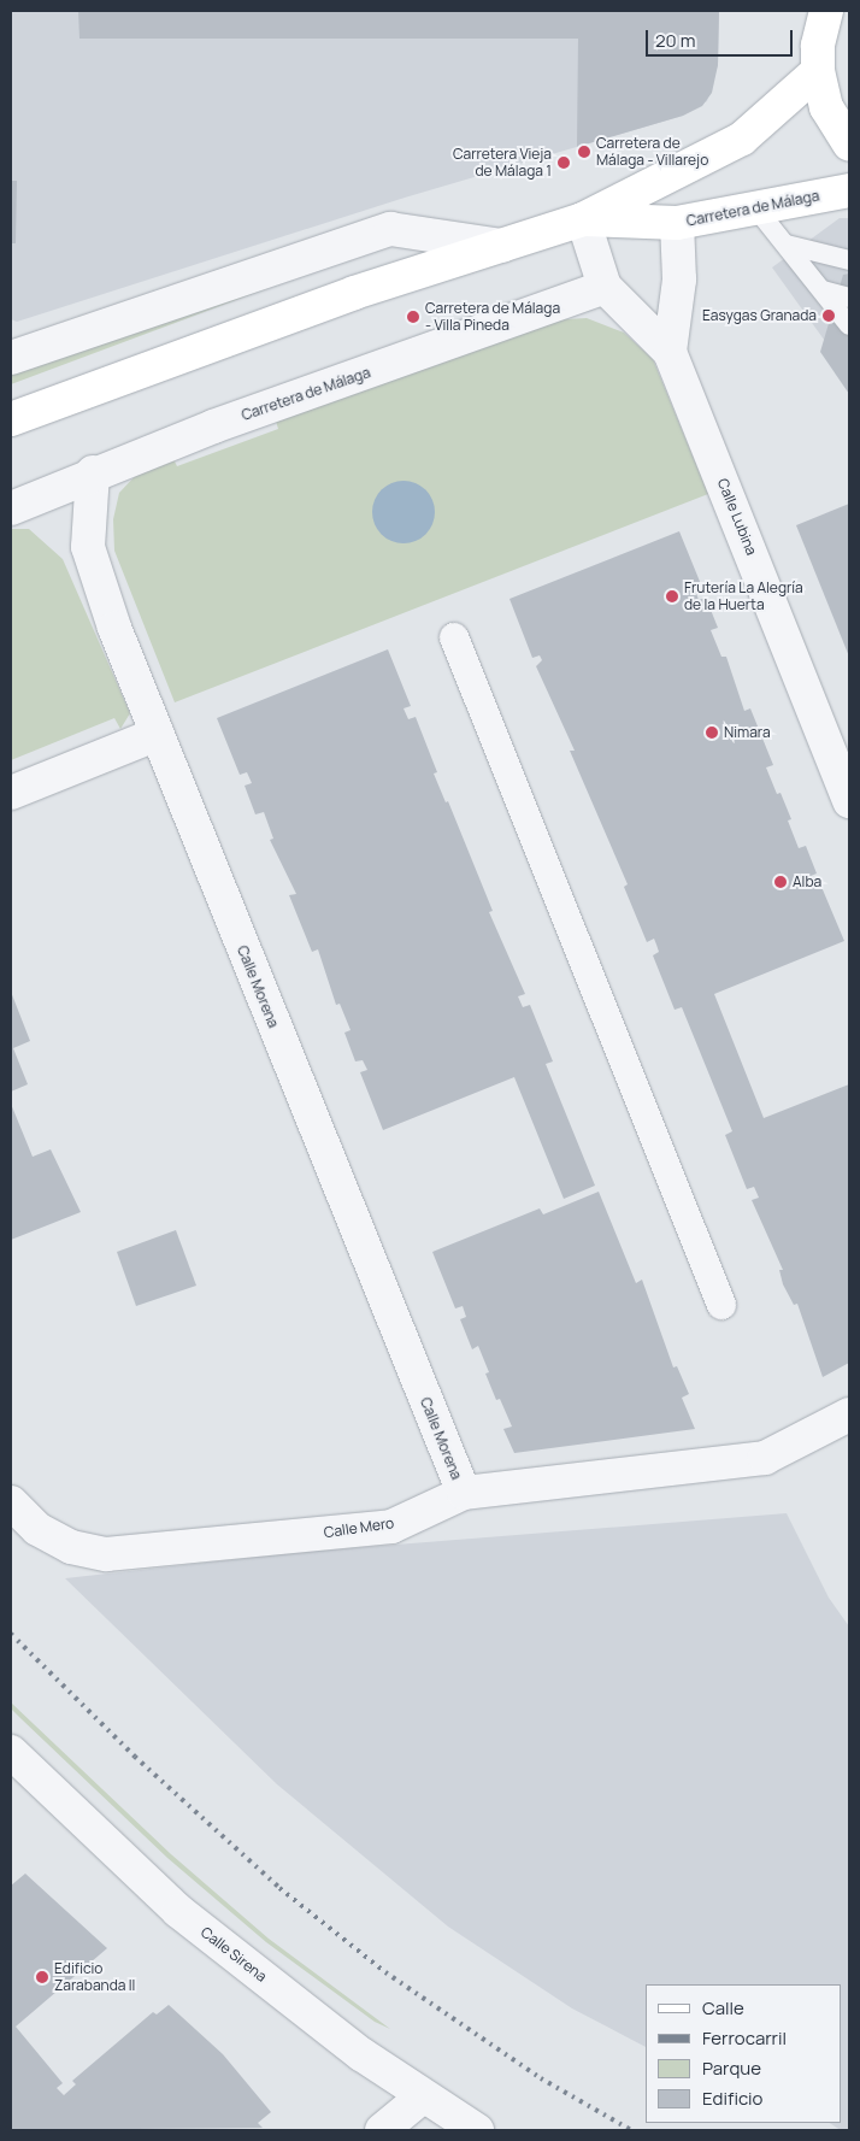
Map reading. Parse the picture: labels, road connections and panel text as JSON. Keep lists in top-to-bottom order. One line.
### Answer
{"streets":{"main road":["Carretera de Málaga"],"street":["Calle Lubina","Calle Morena","Calle Mero","Calle Sirena"]},"crossings":[["Carretera de Málaga","Calle Lubina"],["Carretera de Málaga","Calle Morena"],["Calle Morena","Calle Mero"]],"places":["Carretera de Málaga - Villarejo","Carretera Vieja de Málaga 1","Easygas Granada","Carretera de Málaga - Villa Pineda","Frutería La Alegría de la Huerta","Nimara","Alba","Edificio Zarabanda II"],"legend":["Calle","Ferrocarril","Parque","Edificio"],"scale_bar":"20 m"}
